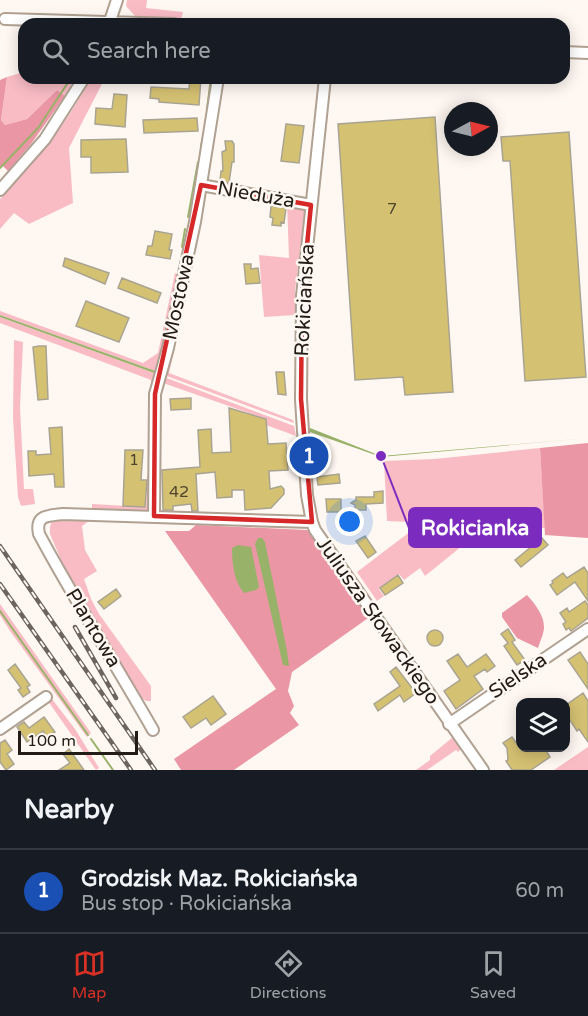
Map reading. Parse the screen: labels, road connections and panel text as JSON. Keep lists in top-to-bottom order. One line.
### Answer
{"streets":{"street":["Nieduża","Mostowa","Rokiciańska","Juliusza Słowackiego","Plantowa","Sielska"]},"crossings":[["Nieduża","Mostowa"],["Nieduża","Rokiciańska"],["Mostowa","Juliusza Słowackiego"],["Rokiciańska","Juliusza Słowackiego"],["Juliusza Słowackiego","Plantowa"],["Juliusza Słowackiego","Sielska"]],"places":["Rokicianka"],"house_numbers":["7","1","42"],"scale_bar":"100 m","north":"right","page":{"search":"Search here","pins":"1","scale":"100 m","heading":"Nearby","list":[{"mark":"1","name":"Grodzisk Maz. Rokiciańska","note":"Bus stop · Rokiciańska","value":"60 m"}],"nav":["Map","Directions","Saved"]}}
